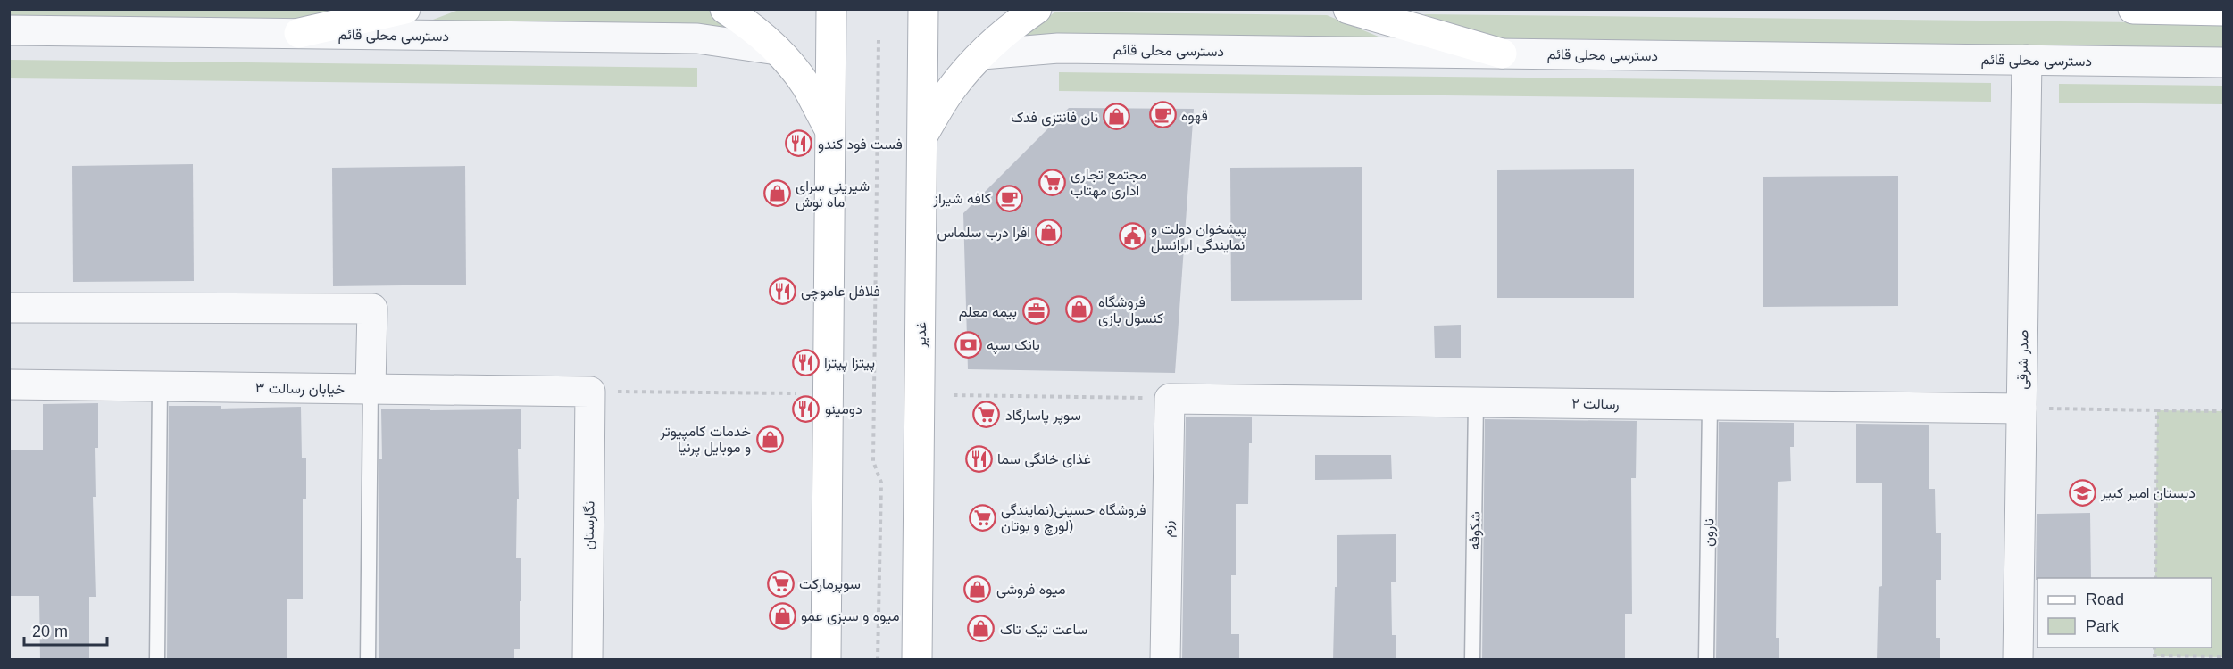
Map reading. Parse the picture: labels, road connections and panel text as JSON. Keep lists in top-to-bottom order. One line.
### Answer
{"streets":{"main road":["غدیر"],"street":["دسترسی محلی قائم","صدر شرقی","خیابان رسالت ۳","رسالت ۲","نگارستان","رزم"],"lane":["شکوفه","نارون"]},"crossings":[["دسترسی محلی قائم","صدر شرقی"],["صدر شرقی","رسالت ۲"],["خیابان رسالت ۳","نگارستان"],["رسالت ۲","رزم"],["رسالت ۲","شکوفه"],["رسالت ۲","نارون"]],"places":{"cafe":["قهوه","کافه شیراز"],"shop":["نان فانتزی فدک","شیرینی سرای ماه نوش","افرا درب سلماس","فروشگاه کنسول بازی","خدمات کامپیوتر و موبایل پرنیا","میوه فروشی","میوه و سبزی عمو","ساعت تیک تاک"],"restaurant":["فست فود کندو","فلافل عاموچی","پیتزا پیتزا","دومینو","غذای خانگی سما"],"supermarket":["مجتمع تجاری اداری مهتاب","سوپر پاسارگاد","فروشگاه حسینی(نمایندگی لورچ و بوتان)","سوپرمارکت"],"public building":["پیشخوان دولت و نمایندگی ایرانسل"],"office":["بیمه معلم"],"bank":["بانک سپه"],"school or university":["دبستان امیر کبیر"]},"legend":["Road","Park"],"scale_bar":"20 m"}
